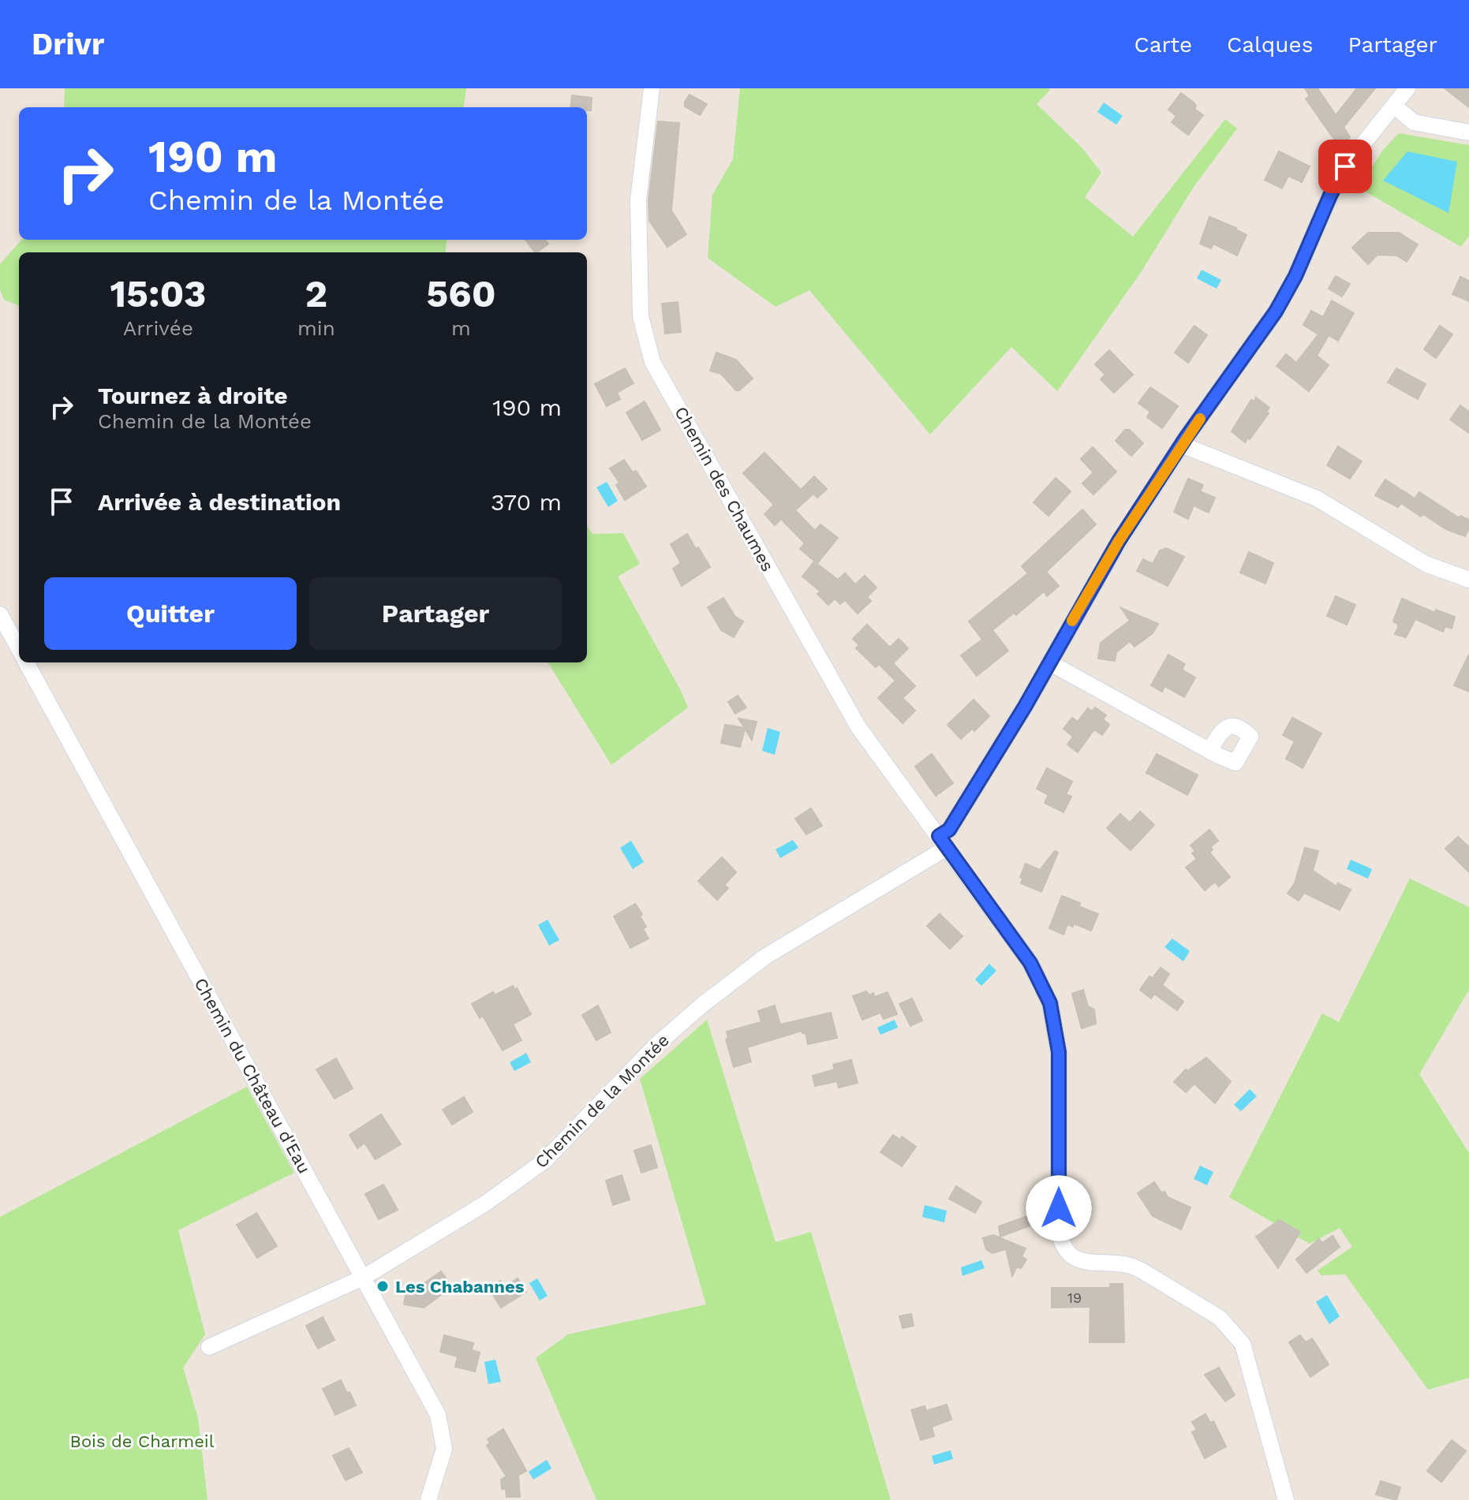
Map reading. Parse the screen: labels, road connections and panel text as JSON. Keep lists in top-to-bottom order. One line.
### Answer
{"streets":{"street":["Chemin des Chaumes","Chemin du Château d'Eau","Chemin de la Montée"]},"crossings":[["Chemin des Chaumes","Chemin de la Montée"],["Chemin du Château d'Eau","Chemin de la Montée"]],"parks":["Bois de Charmeil"],"places":["Les Chabannes"],"house_numbers":["19"],"page":{"header":"Drivr","nav":["Carte","Calques","Partager"],"turn":["190 m","Chemin de la Montée"],"eta":["15:03","Arrivée","2","min","560","m"],"list":[{"name":"Tournez à droite","note":"Chemin de la Montée","value":"190 m"},{"name":"Arrivée à destination","value":"370 m"}],"buttons":["Quitter","Partager"]}}
